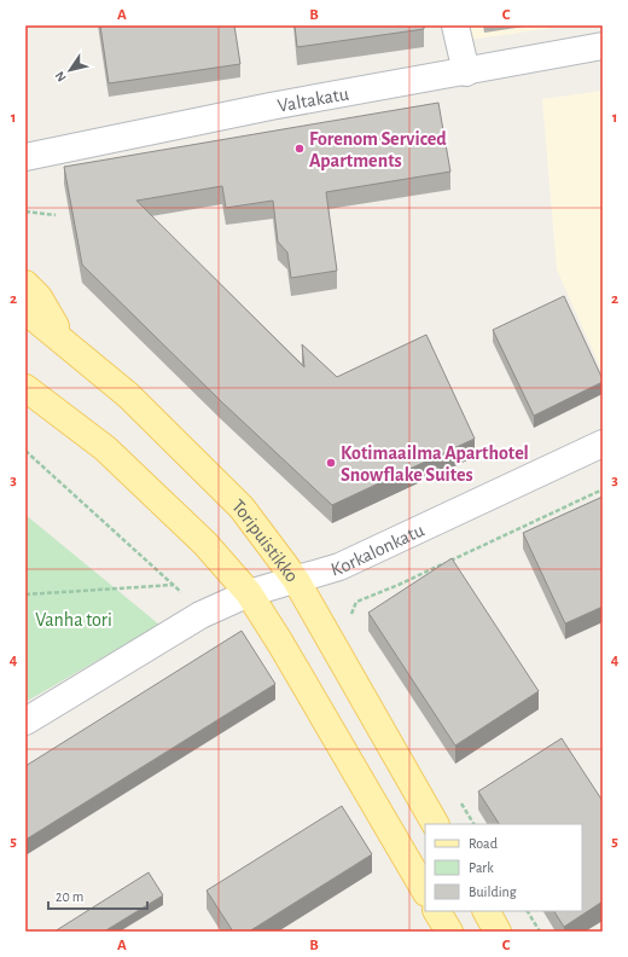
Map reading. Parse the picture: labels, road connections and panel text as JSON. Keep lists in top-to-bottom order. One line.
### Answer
{"streets":{"main road":["Toripuistikko"],"street":["Valtakatu","Korkalonkatu"]},"crossings":[["Toripuistikko","Korkalonkatu"]],"parks":["Vanha tori"],"places":["Forenom Serviced Apartments","Kotimaailma Aparthotel Snowflake Suites"],"legend":["Road","Park","Building"],"scale_bar":"20 m","north":"bottom left","grid":{"columns":["A","B","C"],"rows":["1","2","3","4","5"]}}
